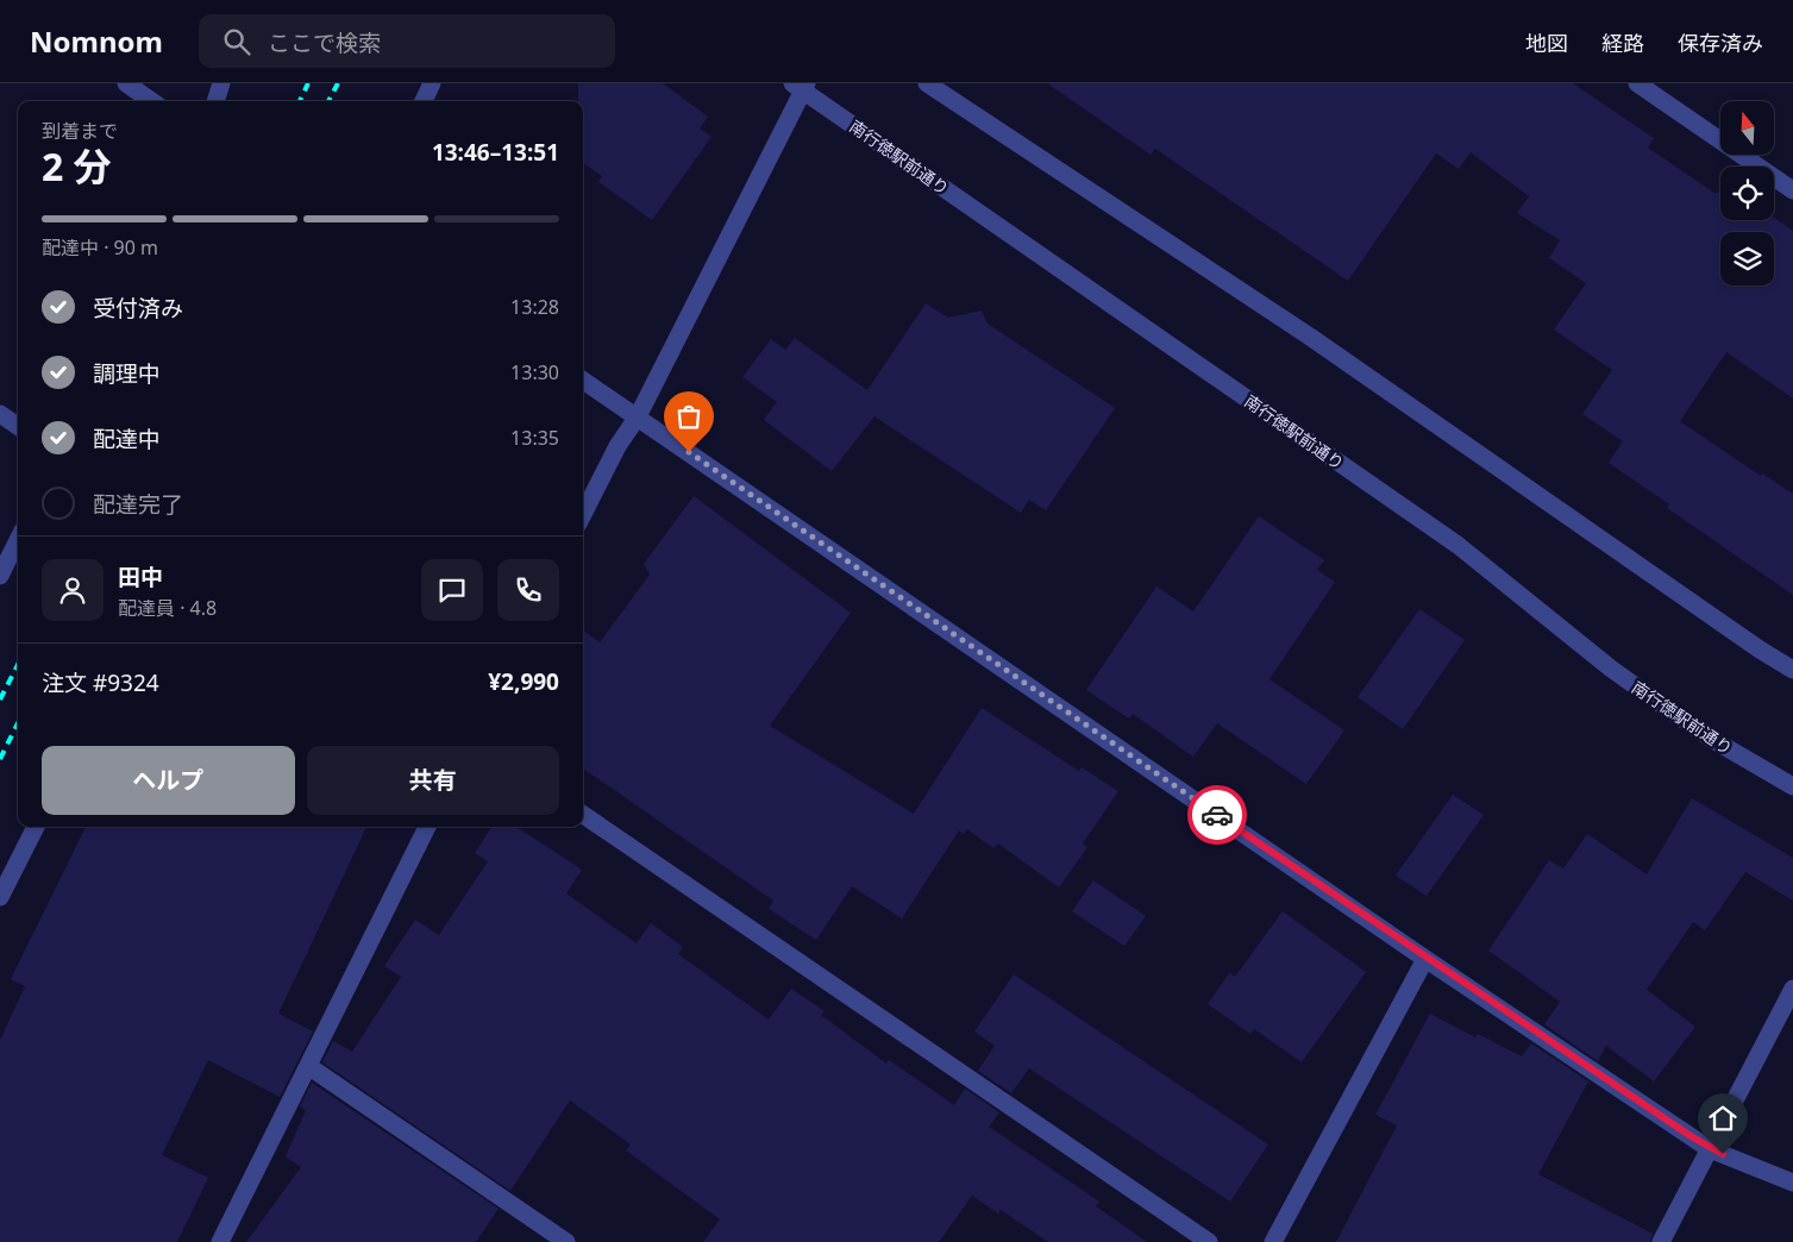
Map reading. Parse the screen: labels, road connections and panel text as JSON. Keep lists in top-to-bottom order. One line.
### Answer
{"streets":{"street":["南行徳駅前通り"]},"north":"top","page":{"header":"Nomnom","search":"ここで検索","nav":["地図","経路","保存済み"],"heading":["2 分","到着まで","13:46–13:51"],"panel":["田中","配達員 · 4.8","注文 #9324","¥2,990"],"bar":"配達中 · 90 m","list":[["受付済み","13:28"],["調理中","13:30"],["配達中","13:35"],"配達完了"],"buttons":["ヘルプ","共有"]}}
